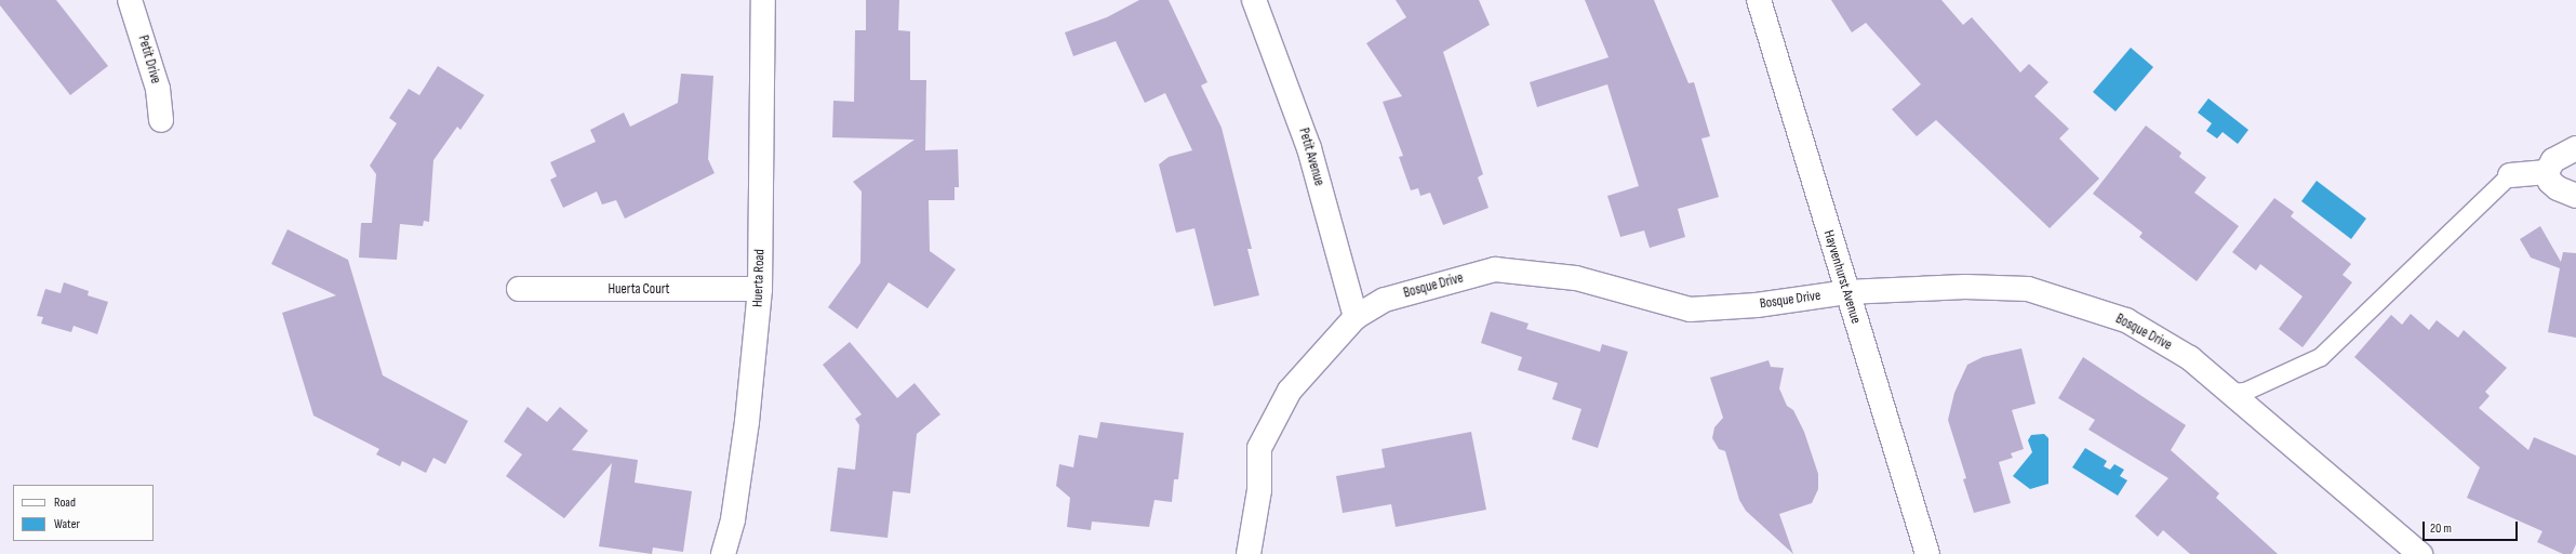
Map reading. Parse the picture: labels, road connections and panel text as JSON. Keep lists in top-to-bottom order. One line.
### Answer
{"streets":{"street":["Petit Drive","Petit Avenue","Hayvenhurst Avenue","Huerta Road","Bosque Drive","Huerta Court"]},"crossings":[["Petit Avenue","Bosque Drive"],["Hayvenhurst Avenue","Bosque Drive"],["Huerta Road","Huerta Court"]],"legend":["Road","Water"],"scale_bar":"20 m"}
